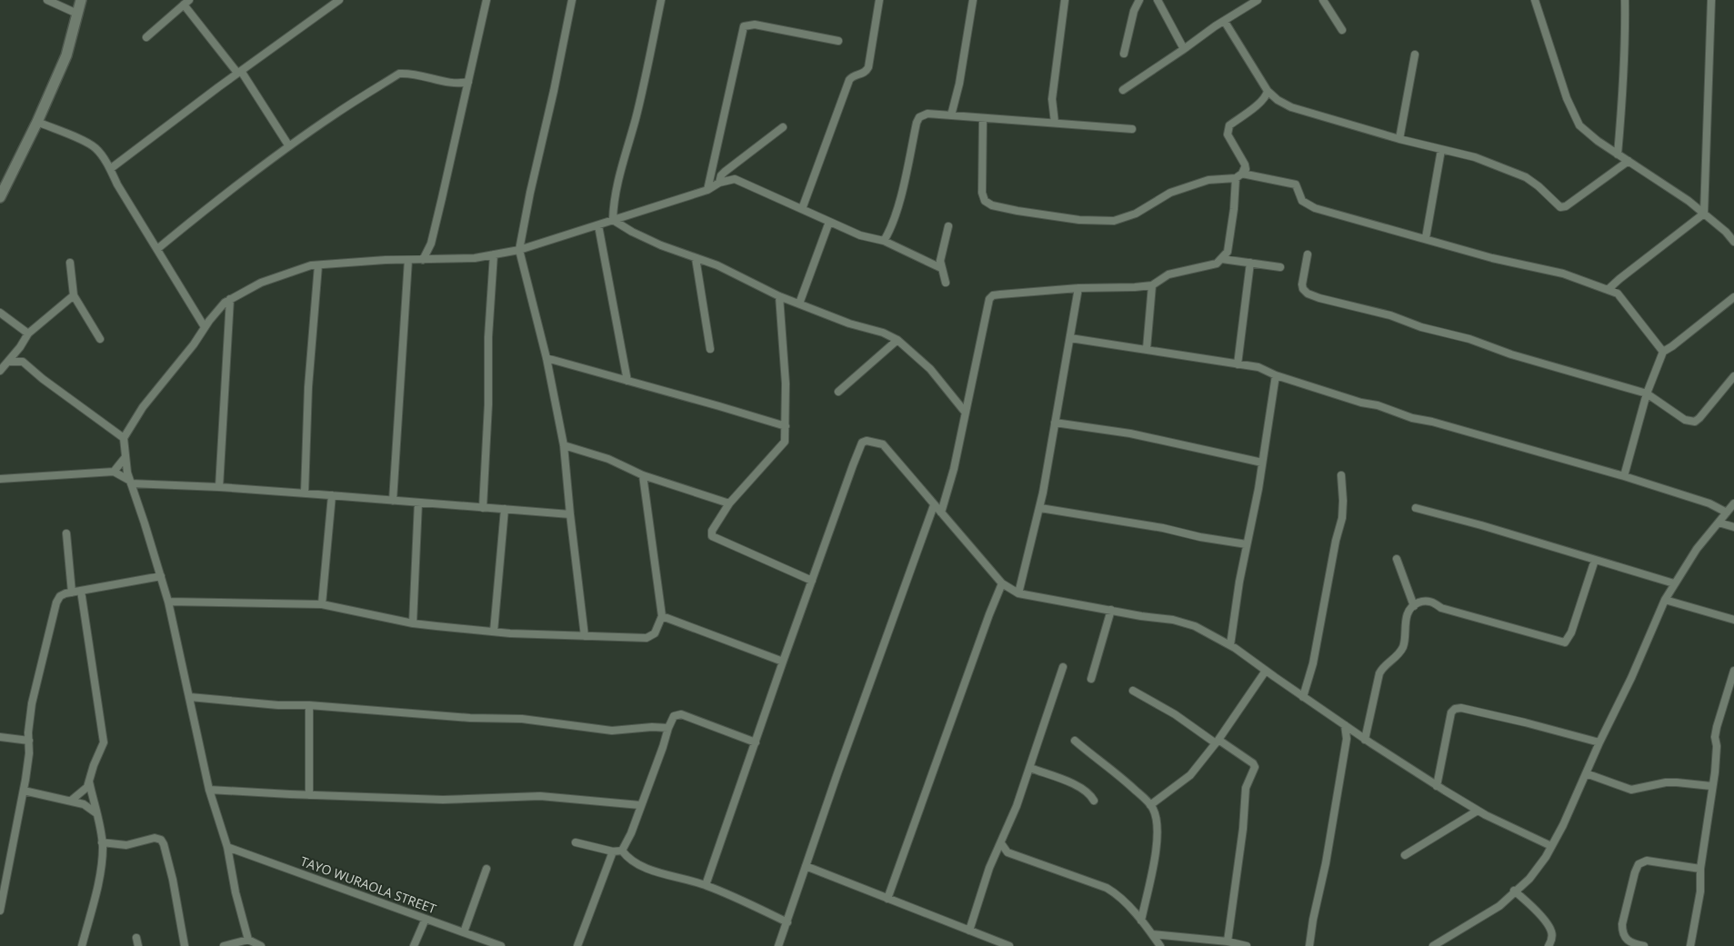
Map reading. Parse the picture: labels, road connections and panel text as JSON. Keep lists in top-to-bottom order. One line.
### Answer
{"streets":{"street":["TAYO WURAOLA STREET"]}}
